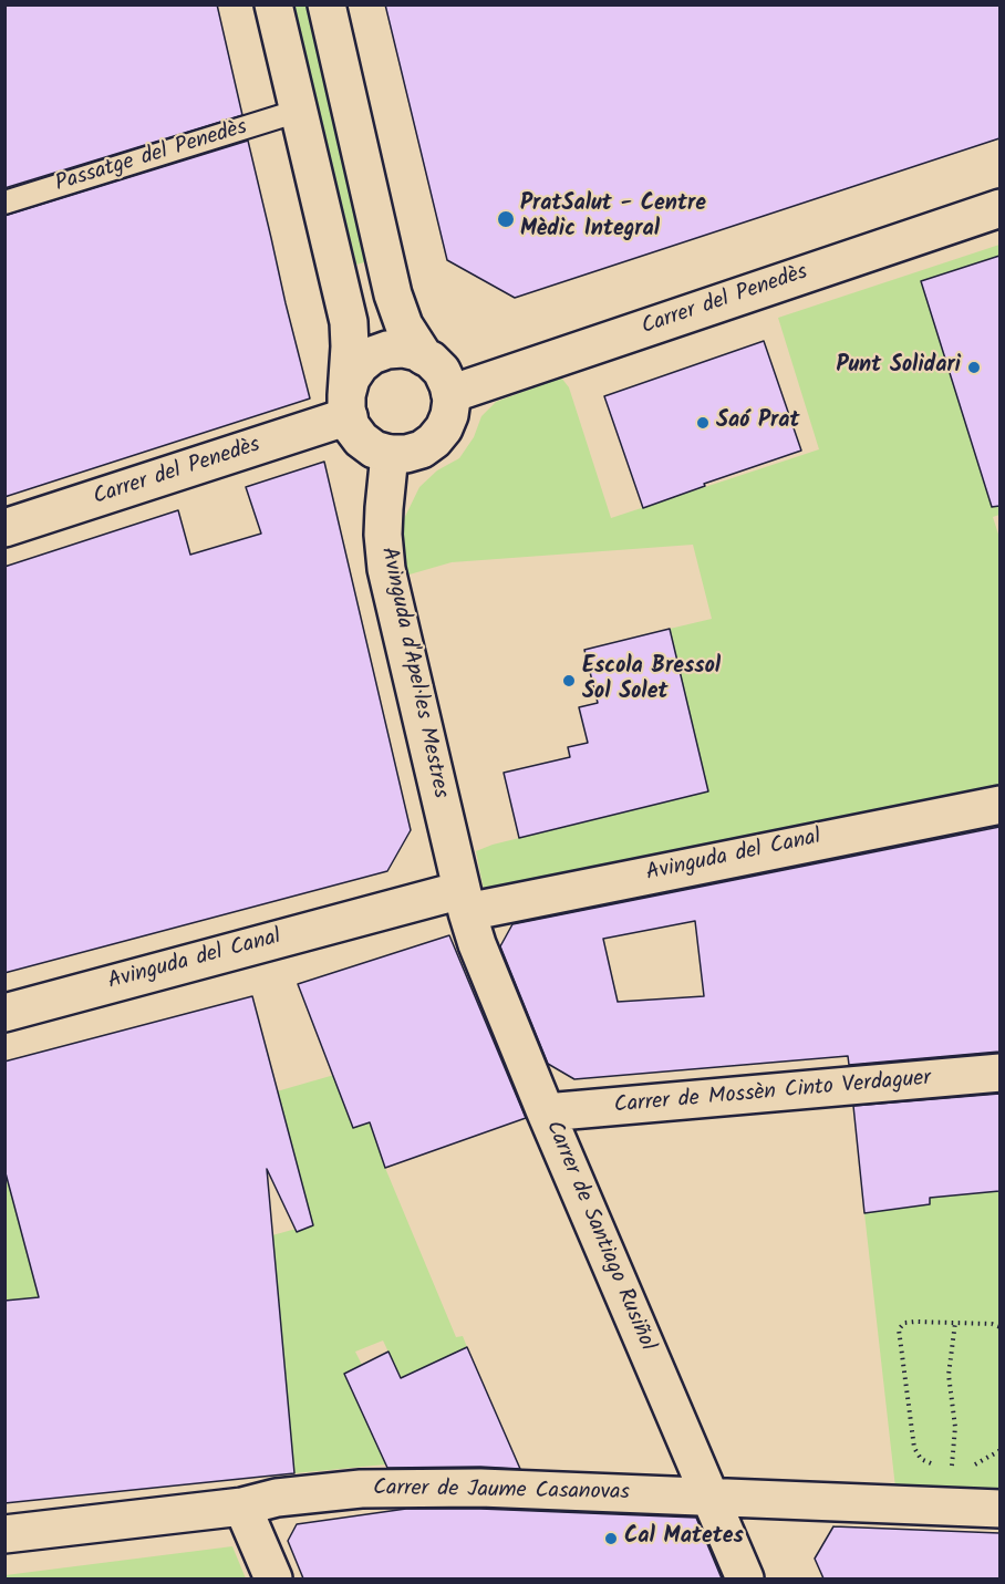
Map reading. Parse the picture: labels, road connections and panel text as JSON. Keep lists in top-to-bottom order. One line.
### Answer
{"streets":{"street":["Carrer del Penedès","Avinguda d'Apel·les Mestres","Avinguda del Canal","Carrer de Mossèn Cinto Verdaguer","Carrer de Santiago Rusiñol","Carrer de Jaume Casanovas"],"lane":["Passatge del Penedès"]},"crossings":[["Carrer del Penedès","Avinguda d'Apel·les Mestres"],["Avinguda d'Apel·les Mestres","Avinguda del Canal"],["Avinguda d'Apel·les Mestres","Carrer de Santiago Rusiñol"],["Avinguda del Canal","Carrer de Santiago Rusiñol"],["Carrer de Mossèn Cinto Verdaguer","Carrer de Santiago Rusiñol"],["Carrer de Santiago Rusiñol","Carrer de Jaume Casanovas"]],"places":["PratSalut - Centre Mèdic Integral","Punt Solidari","Saó Prat","Escola Bressol Sol Solet","Cal Matetes"]}
